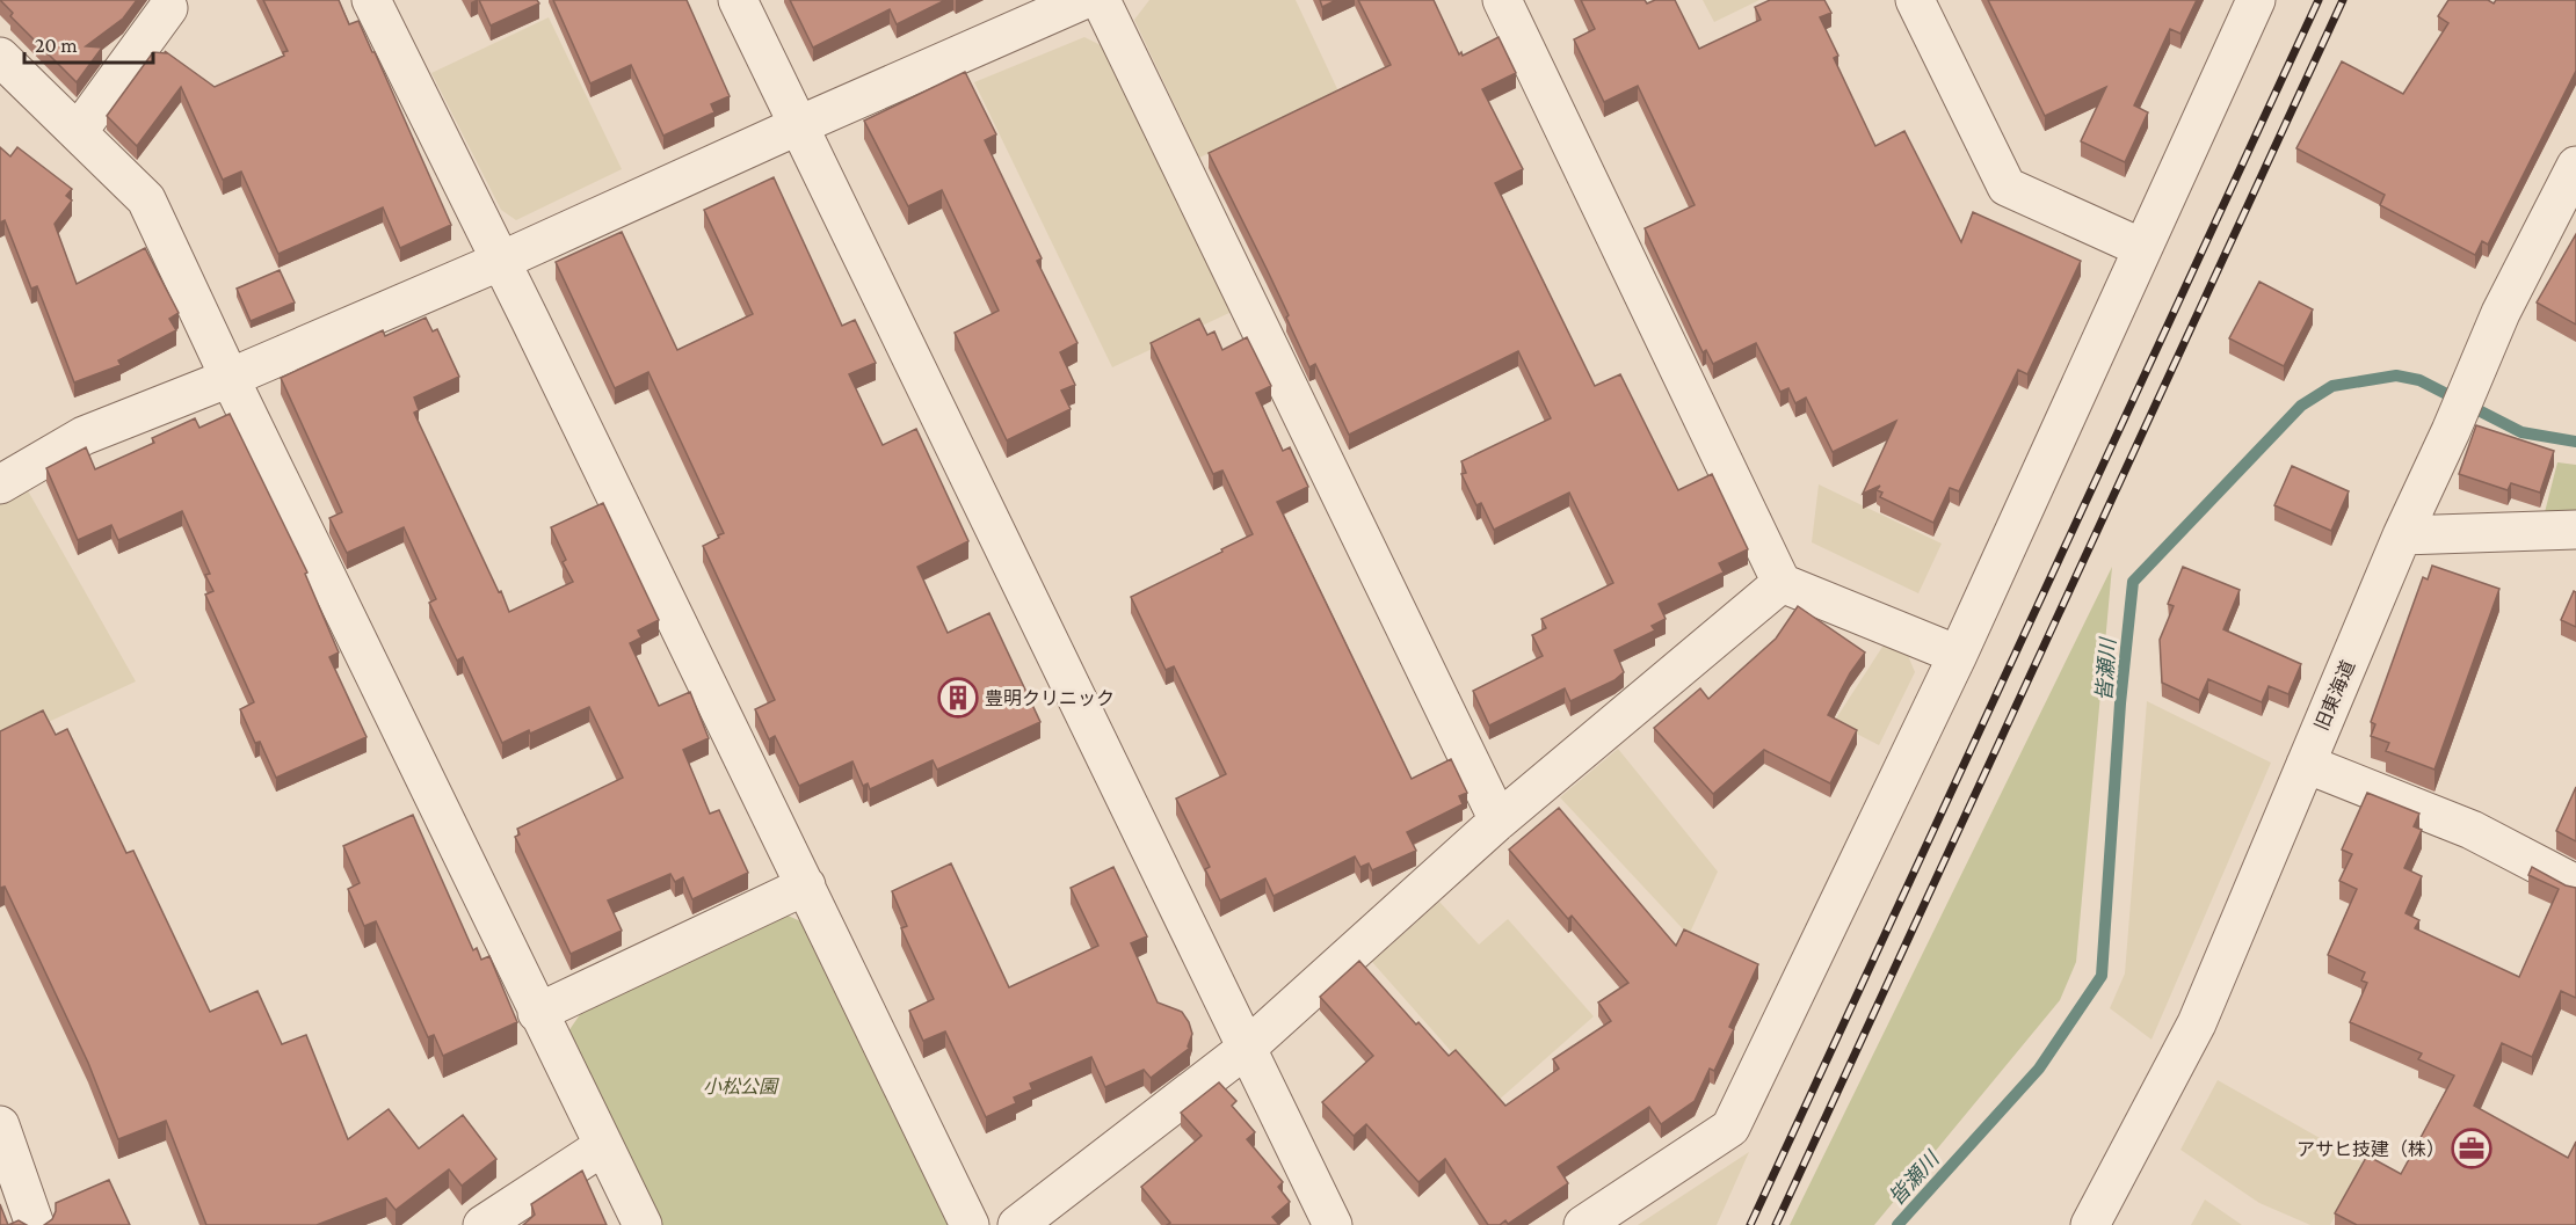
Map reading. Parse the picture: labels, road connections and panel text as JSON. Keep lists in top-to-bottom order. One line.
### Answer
{"streets":{"street":["旧東海道"]},"water":["皆瀬川"],"parks":["小松公園"],"places":{"building":["豊明クリニック"],"office":["アサヒ技建（株）"]},"scale_bar":"20 m"}
